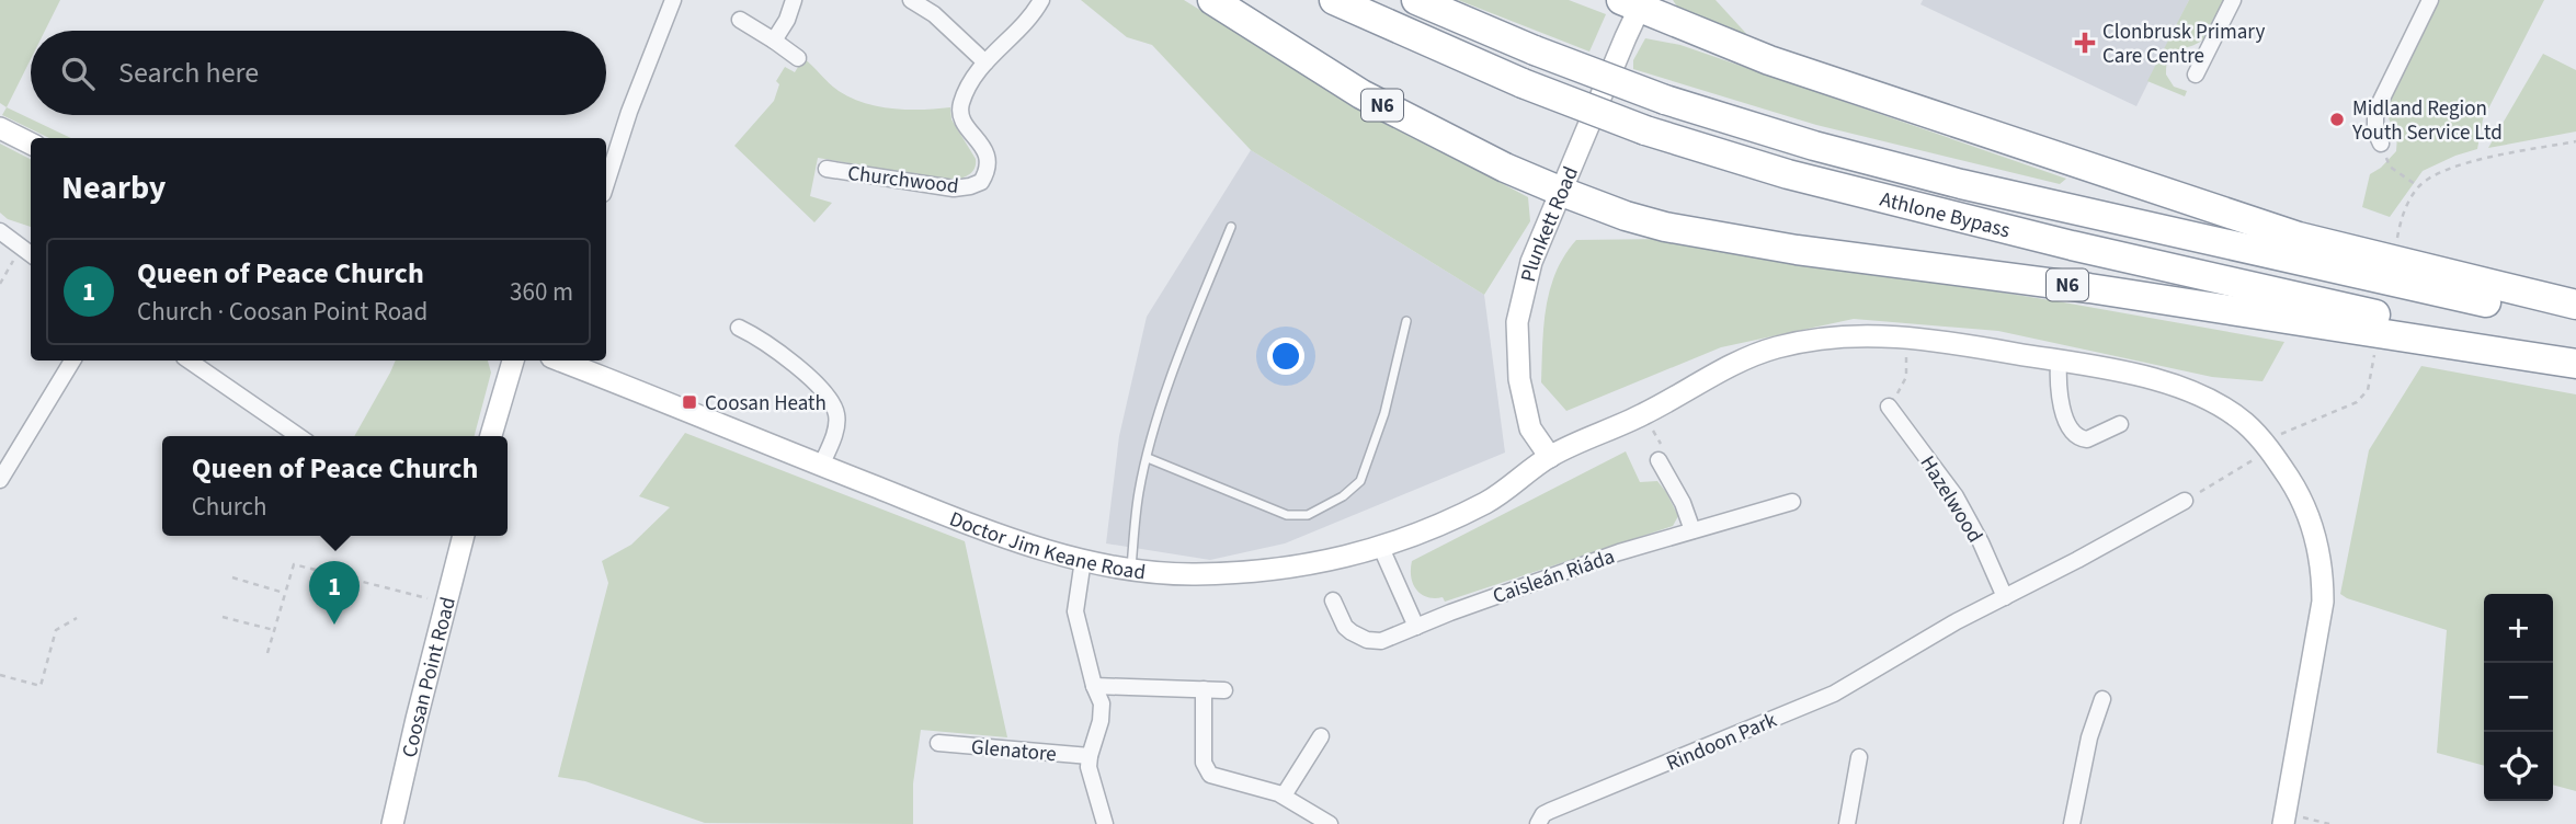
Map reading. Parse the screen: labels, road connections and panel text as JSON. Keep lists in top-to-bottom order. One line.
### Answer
{"streets":{"highway":["N6","Athlone Bypass"],"street":["Churchwood","Plunkett Road","Hazelwood","Doctor Jim Keane Road","Caisleán Riáda","Coosan Point Road","Rindoon Park","Glenatore"]},"crossings":[["N6","Athlone Bypass"],["N6","Plunkett Road"],["Plunkett Road","Doctor Jim Keane Road"],["Hazelwood","Rindoon Park"]],"places":{"health":["Clonbrusk Primary Care Centre"],"other":["Midland Region Youth Service Ltd"],"transit":["Coosan Heath"]},"page":{"search":"Search here","heading":"Nearby","list":[{"mark":"1","name":"Queen of Peace Church","note":"Church · Coosan Point Road","value":"360 m"}],"popup":["Queen of Peace Church","Church"],"pins":"1","map_buttons":["+","−"]}}
